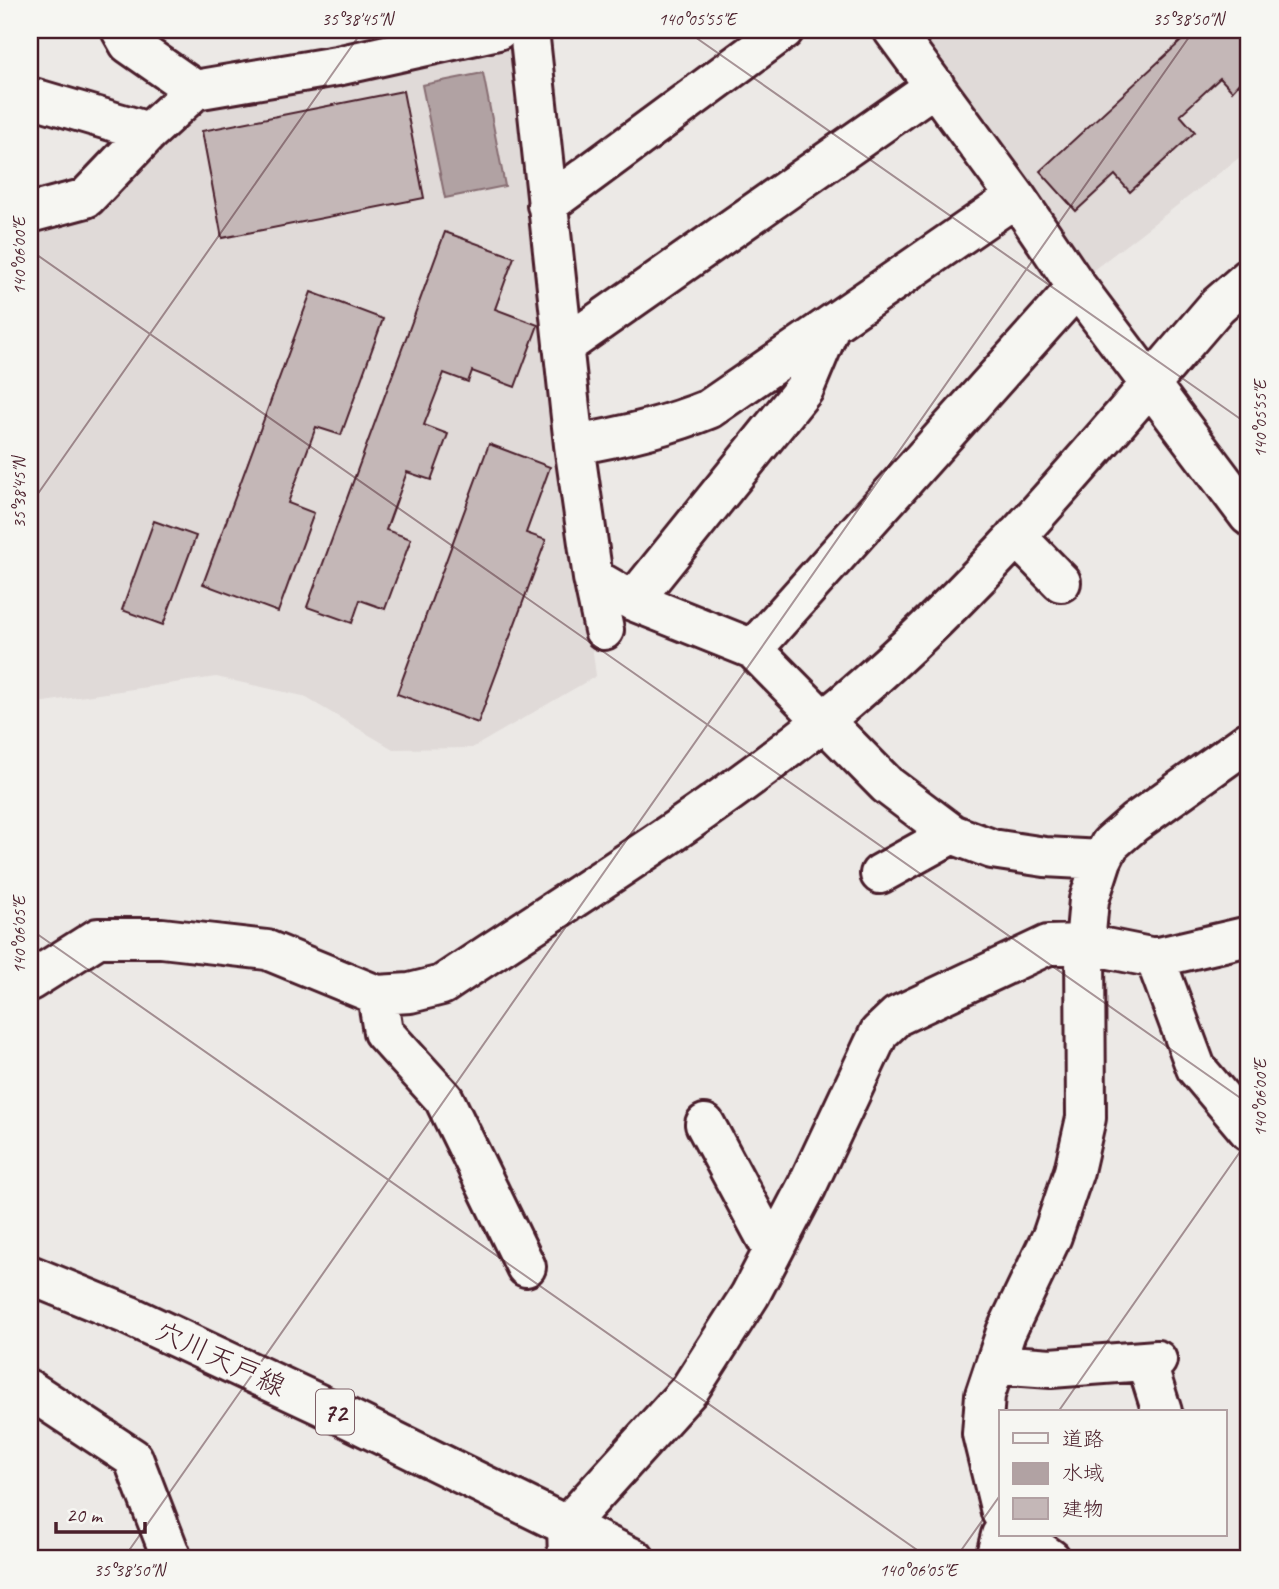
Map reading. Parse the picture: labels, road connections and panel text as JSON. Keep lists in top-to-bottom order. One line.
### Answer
{"streets":{"street":["穴川天戸線","72"]},"legend":["道路","水域","建物"],"scale_bar":"20 m","coordinates":["35°38'45\"N","140°05'55\"E","35°38'50\"N","140°06'00\"E","140°06'05\"E"]}
